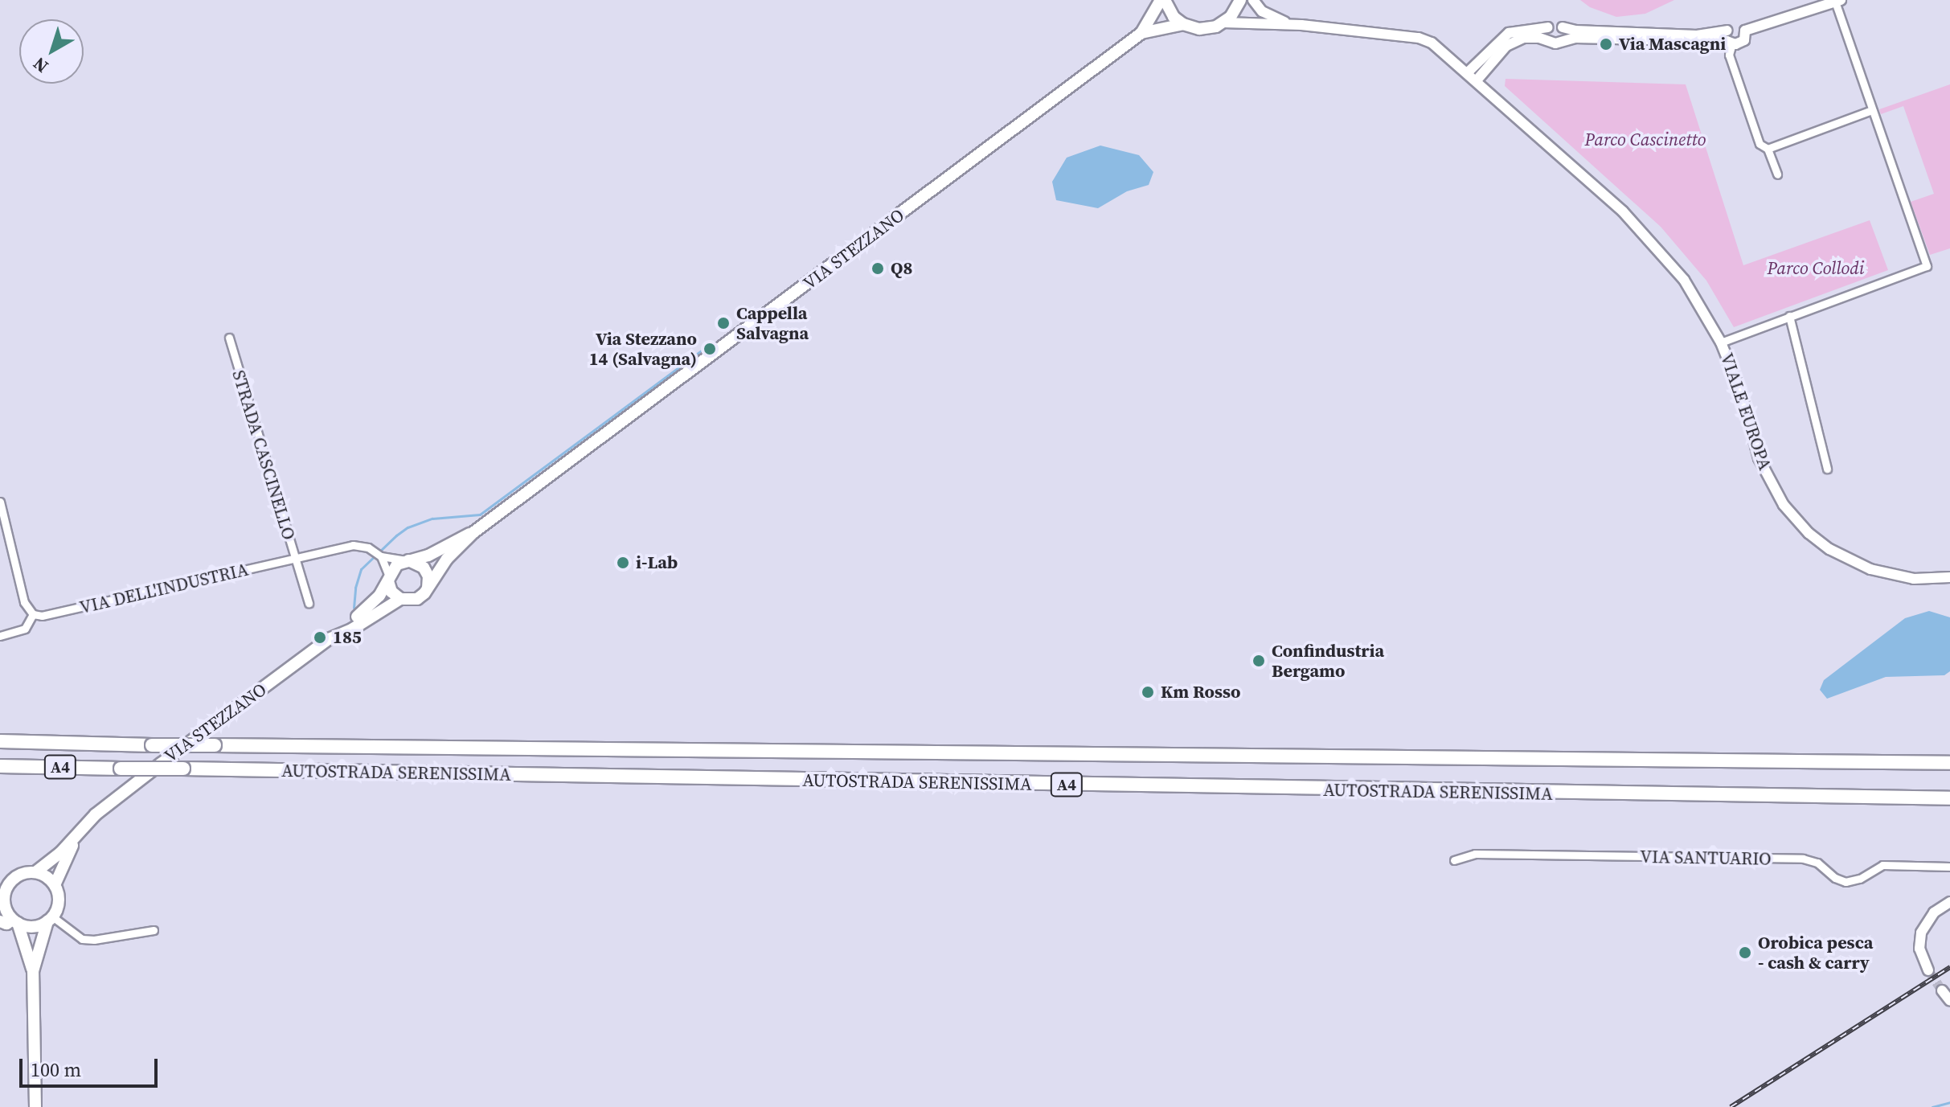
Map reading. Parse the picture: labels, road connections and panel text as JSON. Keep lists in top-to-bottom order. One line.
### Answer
{"streets":{"highway":["A4","AUTOSTRADA SERENISSIMA"],"main road":["VIA STEZZANO"],"street":["VIALE EUROPA","STRADA CASCINELLO","VIA DELL'INDUSTRIA","VIA SANTUARIO"]},"crossings":[["VIA STEZZANO","STRADA CASCINELLO"],["STRADA CASCINELLO","VIA DELL'INDUSTRIA"]],"parks":["Parco Cascinetto","Parco Collodi"],"places":["Via Mascagni","Q8","Cappella Salvagna","Via Stezzano 14 (Salvagna)","i-Lab","185","Confindustria Bergamo","Km Rosso","Orobica pesca - cash & carry"],"scale_bar":"100 m","north":"bottom left"}
